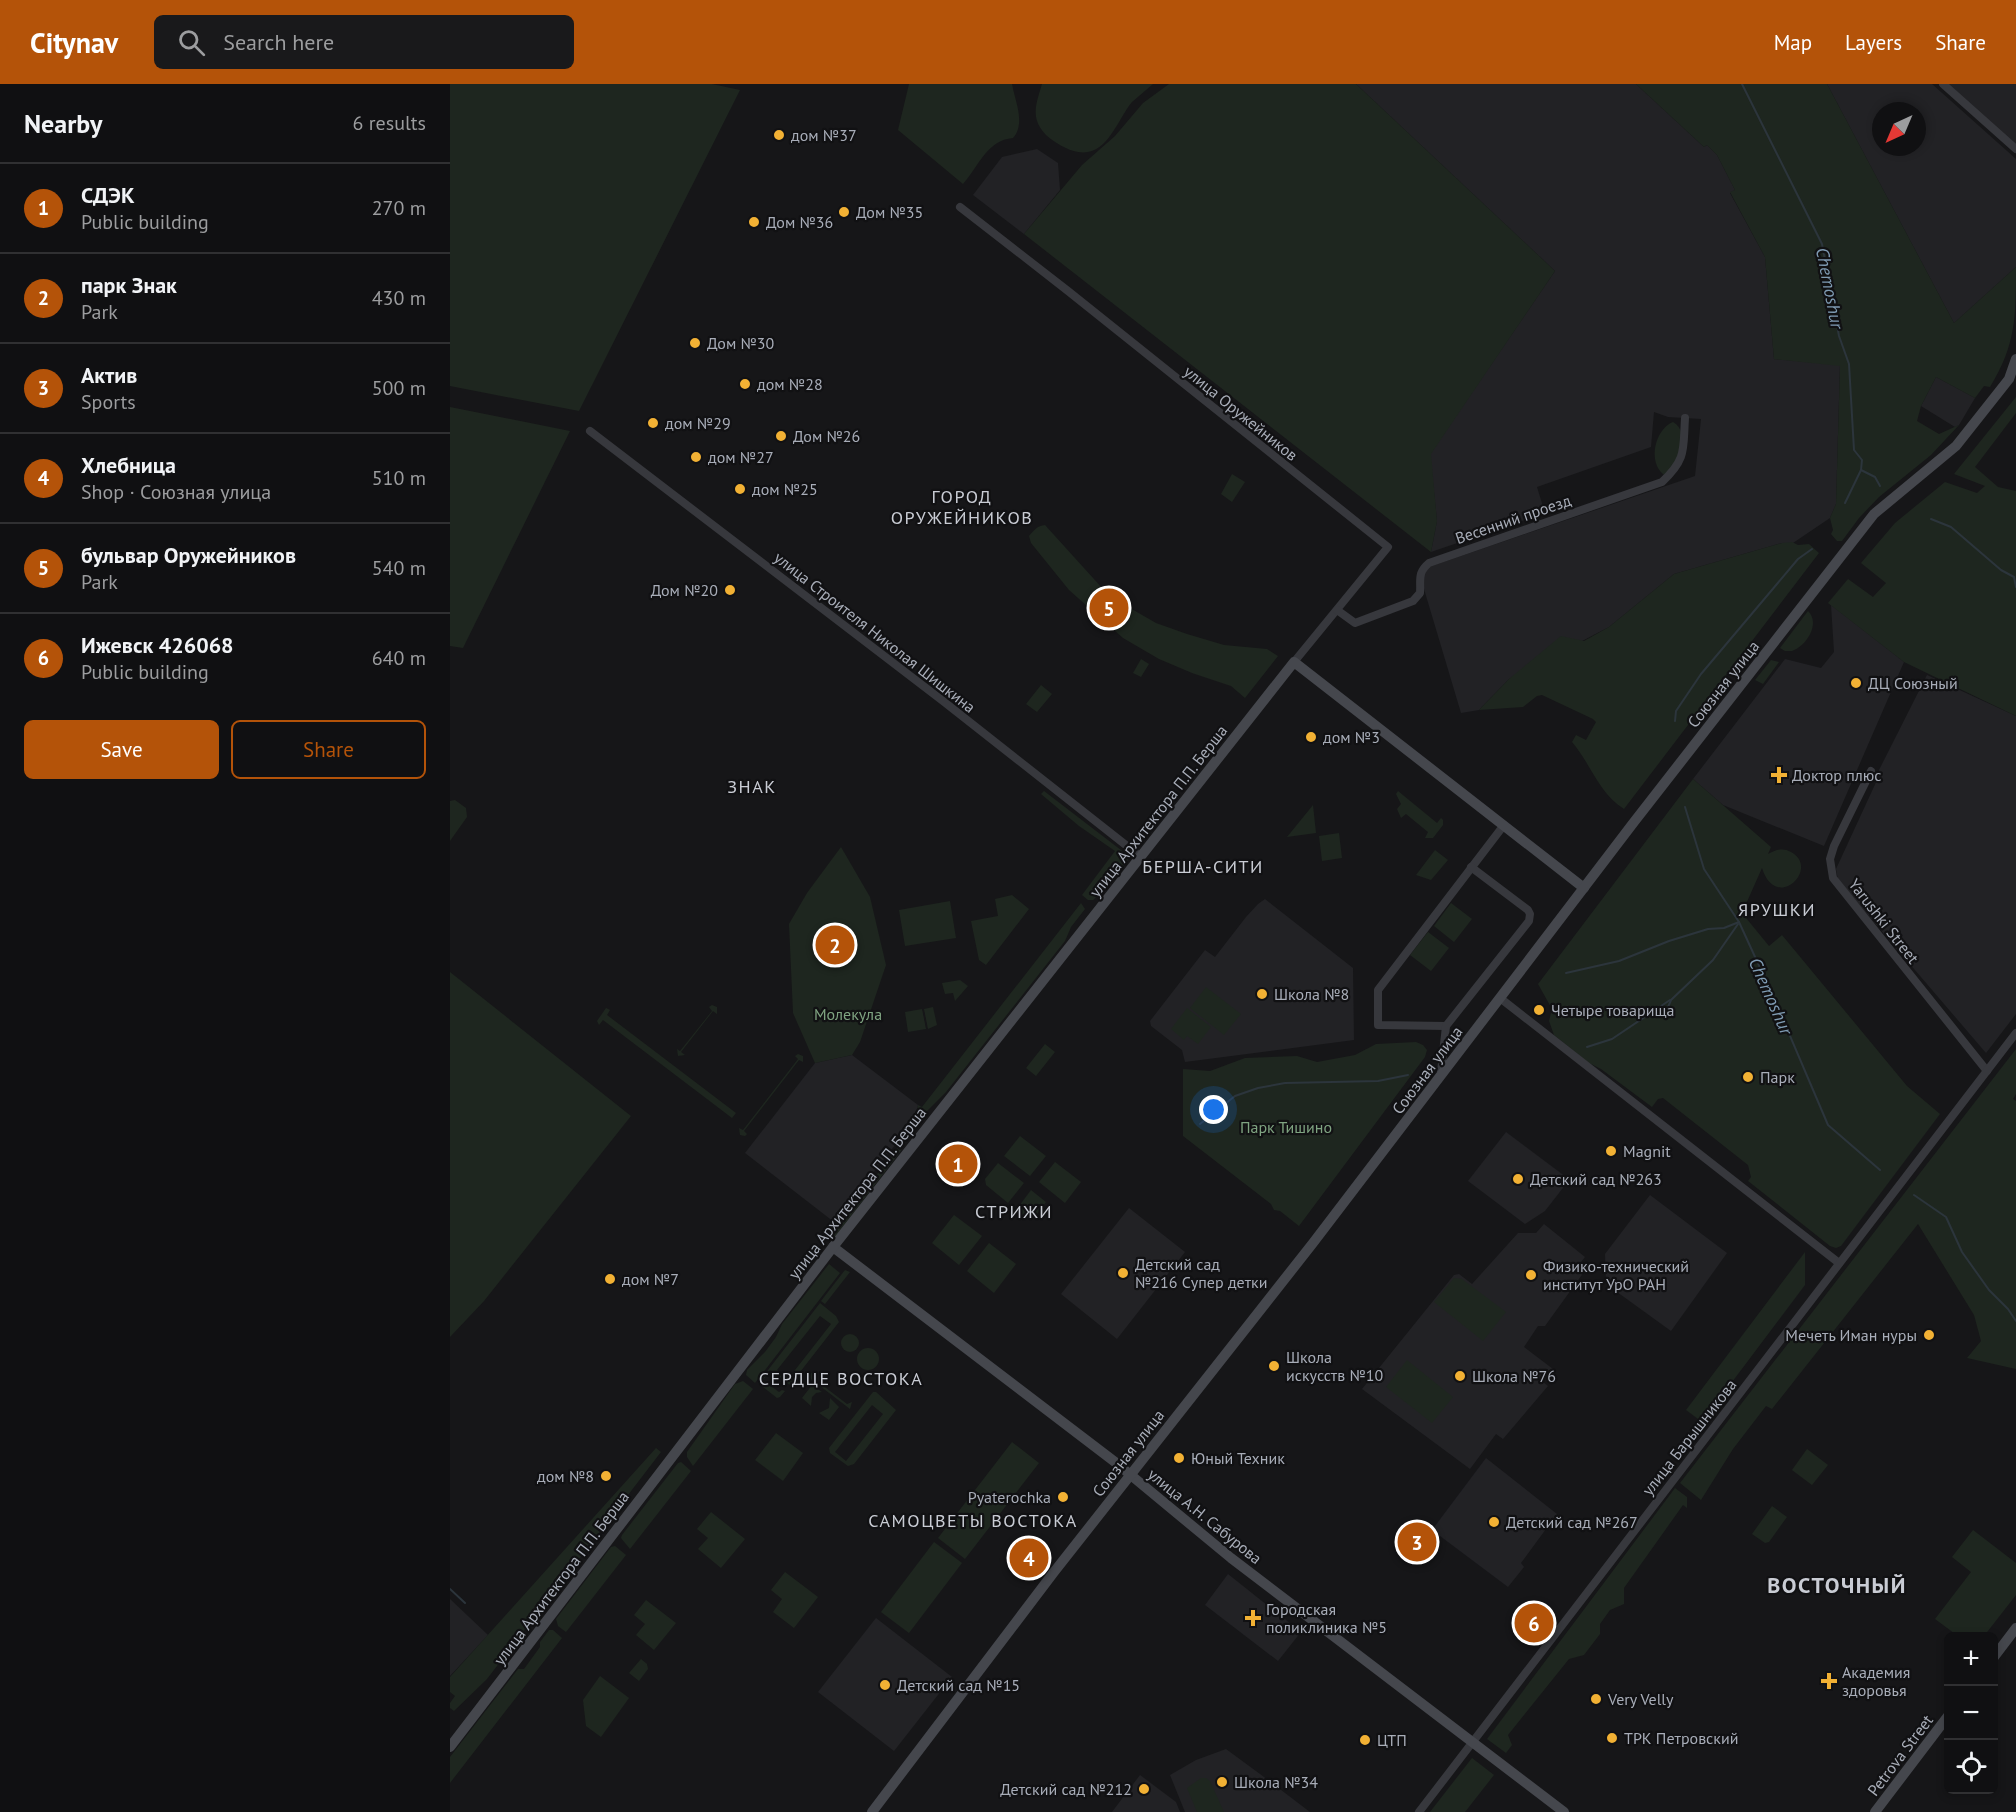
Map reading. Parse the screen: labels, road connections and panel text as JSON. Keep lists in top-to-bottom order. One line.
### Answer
{"streets":{"street":["улица Оружейников","Весенний проезд","улица Строителя Николая Шишкина","Союзная улица","улица Архитектора П.П. Берша","Yarushki Street","улица Барышникова","улица А.Н. Сабурова","Petrova Street"]},"crossings":[["улица Оружейников","Весенний проезд"],["улица Оружейников","улица Архитектора П.П. Берша"],["улица Строителя Николая Шишкина","улица Архитектора П.П. Берша"],["Союзная улица","улица А.Н. Сабурова"],["улица Архитектора П.П. Берша","улица А.Н. Сабурова"],["Yarushki Street","улица Барышникова"],["улица Барышникова","улица А.Н. Сабурова"]],"districts":["ГОРОД ОРУЖЕЙНИКОВ","ЗНАК","БЕРША-СИТИ","ЯРУШКИ","СТРИЖИ","СЕРДЦЕ ВОСТОКА","САМОЦВЕТЫ ВОСТОКА","ВОСТОЧНЫЙ"],"water":["Chemoshur"],"parks":["Молекула","Парк Тишино"],"places":{"other":["дом №37","Дом №35","Дом №36","Дом №30","дом №28","дом №29","Дом №26","дом №27","дом №25","Дом №20","ДЦ Союзный","дом №3","Школа №8","Четыре товарища","Парк","Magnit","Детский сад №263","Детский сад №216 Супер детки","Физико-технический институт УрО РАН","дом №7","Мечеть Иман нуры","Школа искусств №10","Школа №76","Юный Техник","дом №8","Pyaterochka","Детский сад №267","Детский сад №15","Very Velly","ТРК Петровский","ЦТП","Школа №34","Детский сад №212"],"health":["Доктор плюс","Городская поликлиника №5","Академия здоровья"]},"north":"bottom left","page":{"header":"Citynav","search":"Search here","nav":["Map","Layers","Share"],"heading":["Nearby","6 results"],"list":[{"mark":"1","name":"СДЭК","note":"Public building","value":"270 m"},{"mark":"2","name":"парк Знак","note":"Park","value":"430 m"},{"mark":"3","name":"Актив","note":"Sports","value":"500 m"},{"mark":"4","name":"Хлебница","note":"Shop · Союзная улица","value":"510 m"},{"mark":"5","name":"бульвар Оружейников","note":"Park","value":"540 m"},{"mark":"6","name":"Ижевск 426068","note":"Public building","value":"640 m"}],"pins":["5","2","1","3","4","6"],"buttons":["Save","Share"],"map_buttons":["+","−"]}}
